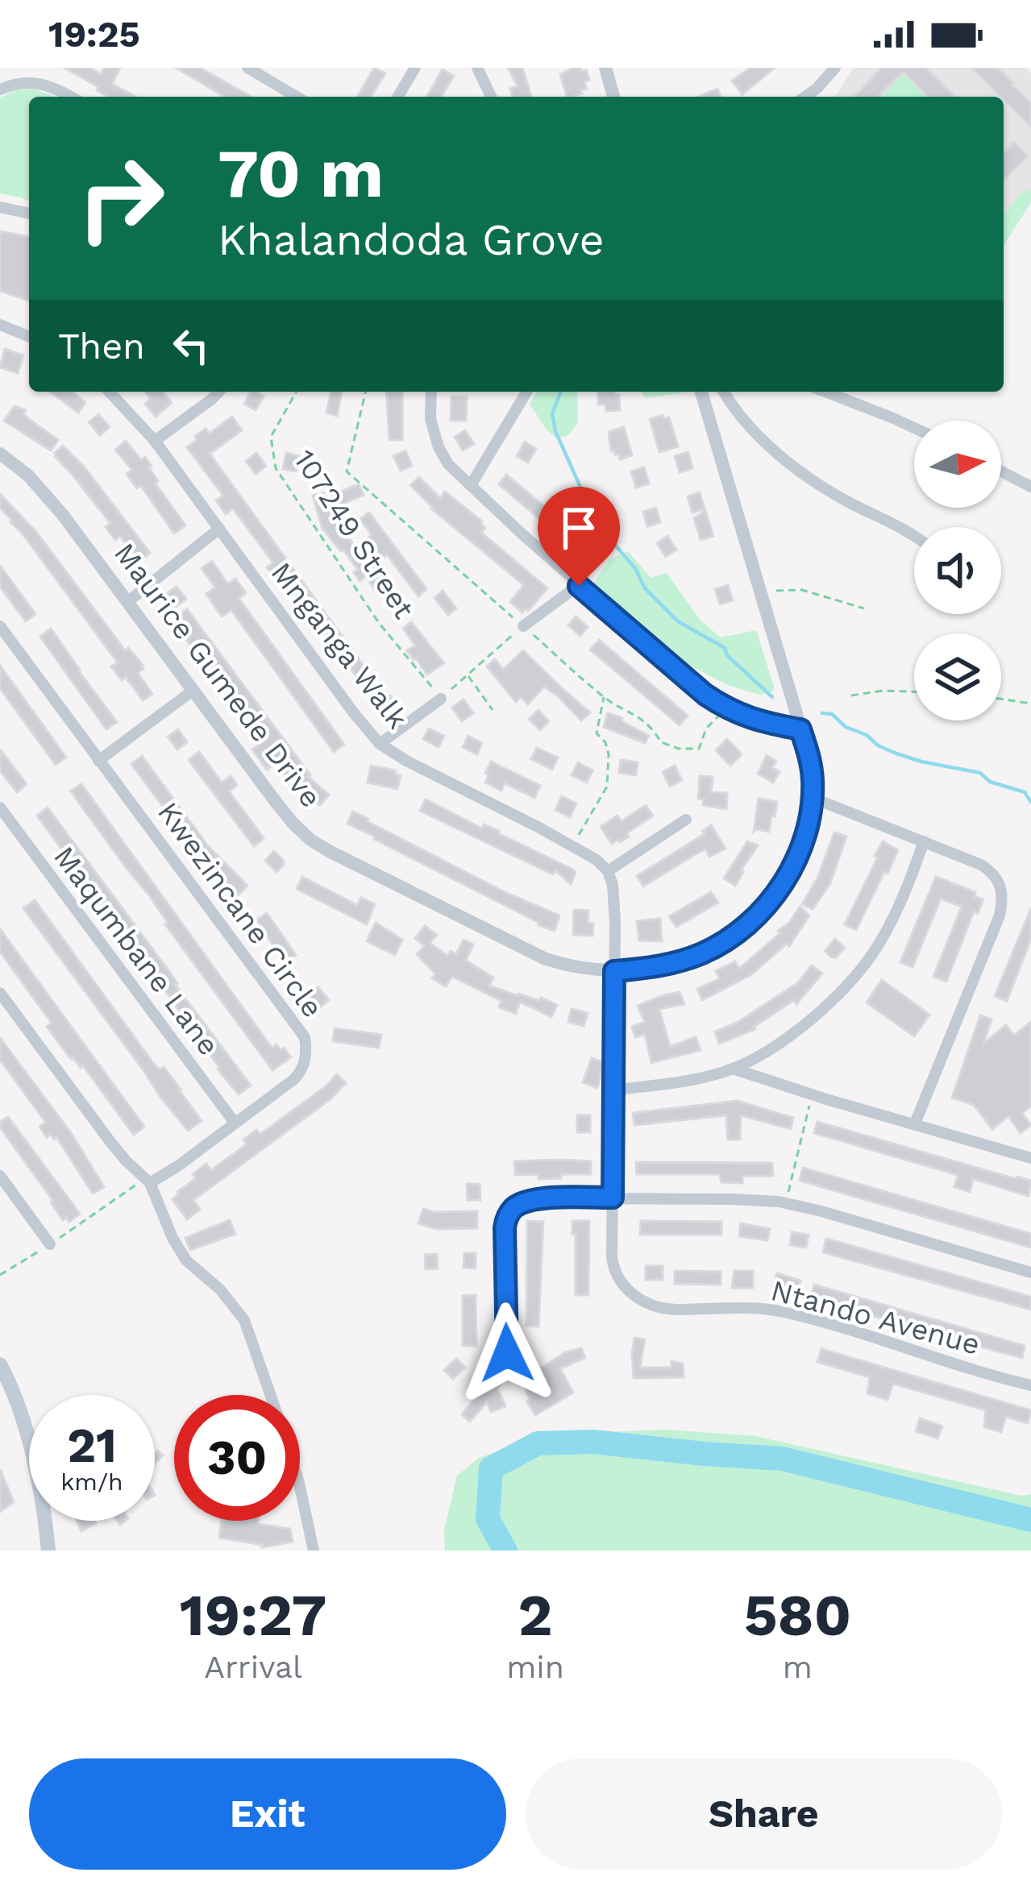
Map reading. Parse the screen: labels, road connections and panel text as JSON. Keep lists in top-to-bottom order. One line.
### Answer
{"streets":{"street":["Mnganga Walk","Maurice Gumede Drive","Kwezincane Circle","Maqumbane Lane","Ntando Avenue"],"path":["107249 Street"]},"crossings":[["Maurice Gumede Drive","Ntando Avenue"],["Kwezincane Circle","Maqumbane Lane"]],"north":"right","page":{"status":"19:25","turn":["70 m","Khalandoda Grove"],"then":"Then","speed":"21 km/h","limit":"30","eta":["19:27","Arrival","2","min","580","m"],"buttons":["Exit","Share"]}}
